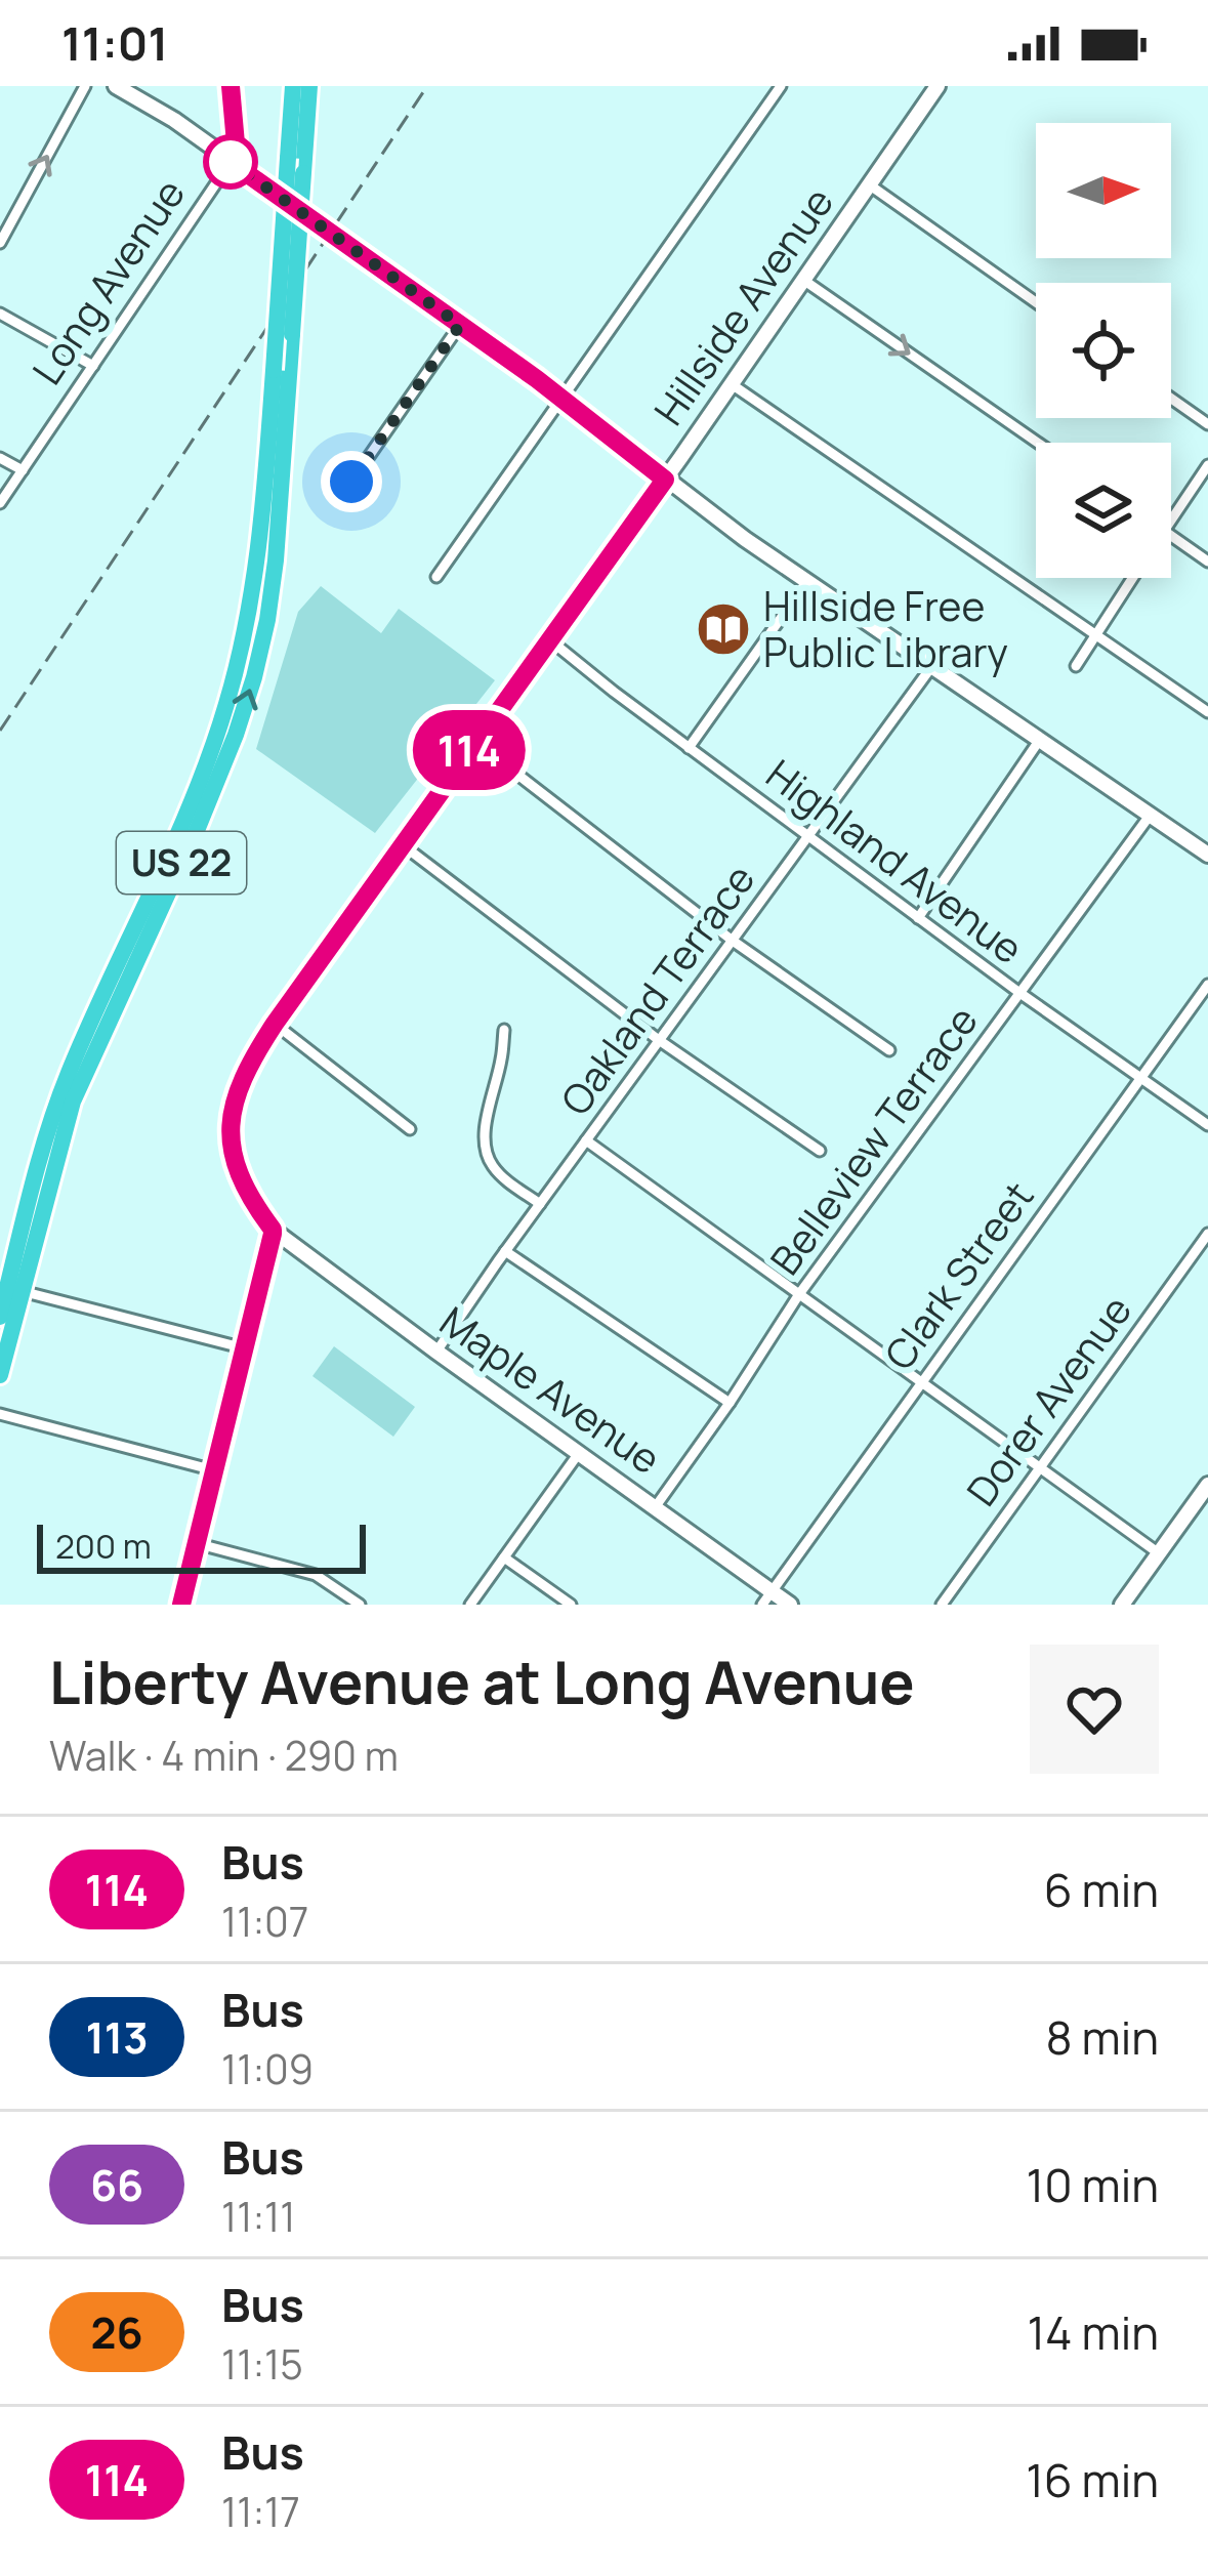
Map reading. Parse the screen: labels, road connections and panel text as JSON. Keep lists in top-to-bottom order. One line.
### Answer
{"streets":{"highway":["US 22"],"street":["Long Avenue","Hillside Avenue","Highland Avenue","Oakland Terrace","Belleview Terrace","Clark Street","Maple Avenue","Dorer Avenue"]},"crossings":[["Hillside Avenue","Highland Avenue"],["Hillside Avenue","Maple Avenue"],["Highland Avenue","Oakland Terrace"],["Highland Avenue","Belleview Terrace"],["Highland Avenue","Clark Street"],["Oakland Terrace","Maple Avenue"],["Belleview Terrace","Maple Avenue"],["Clark Street","Maple Avenue"]],"places":{"library":["Hillside Free Public Library"]},"lines":["bus line 114"],"scale_bar":"200 m","north":"right","page":{"status":"11:01","on_map":"114","scale":"200 m","heading":["Liberty Avenue at Long Avenue","Walk · 4 min · 290 m"],"list":[{"mark":"114","name":"Bus","note":"11:07","value":"6 min"},{"mark":"113","name":"Bus","note":"11:09","value":"8 min"},{"mark":"66","name":"Bus","note":"11:11","value":"10 min"},{"mark":"26","name":"Bus","note":"11:15","value":"14 min"},{"mark":"114","name":"Bus","note":"11:17","value":"16 min"}]}}
